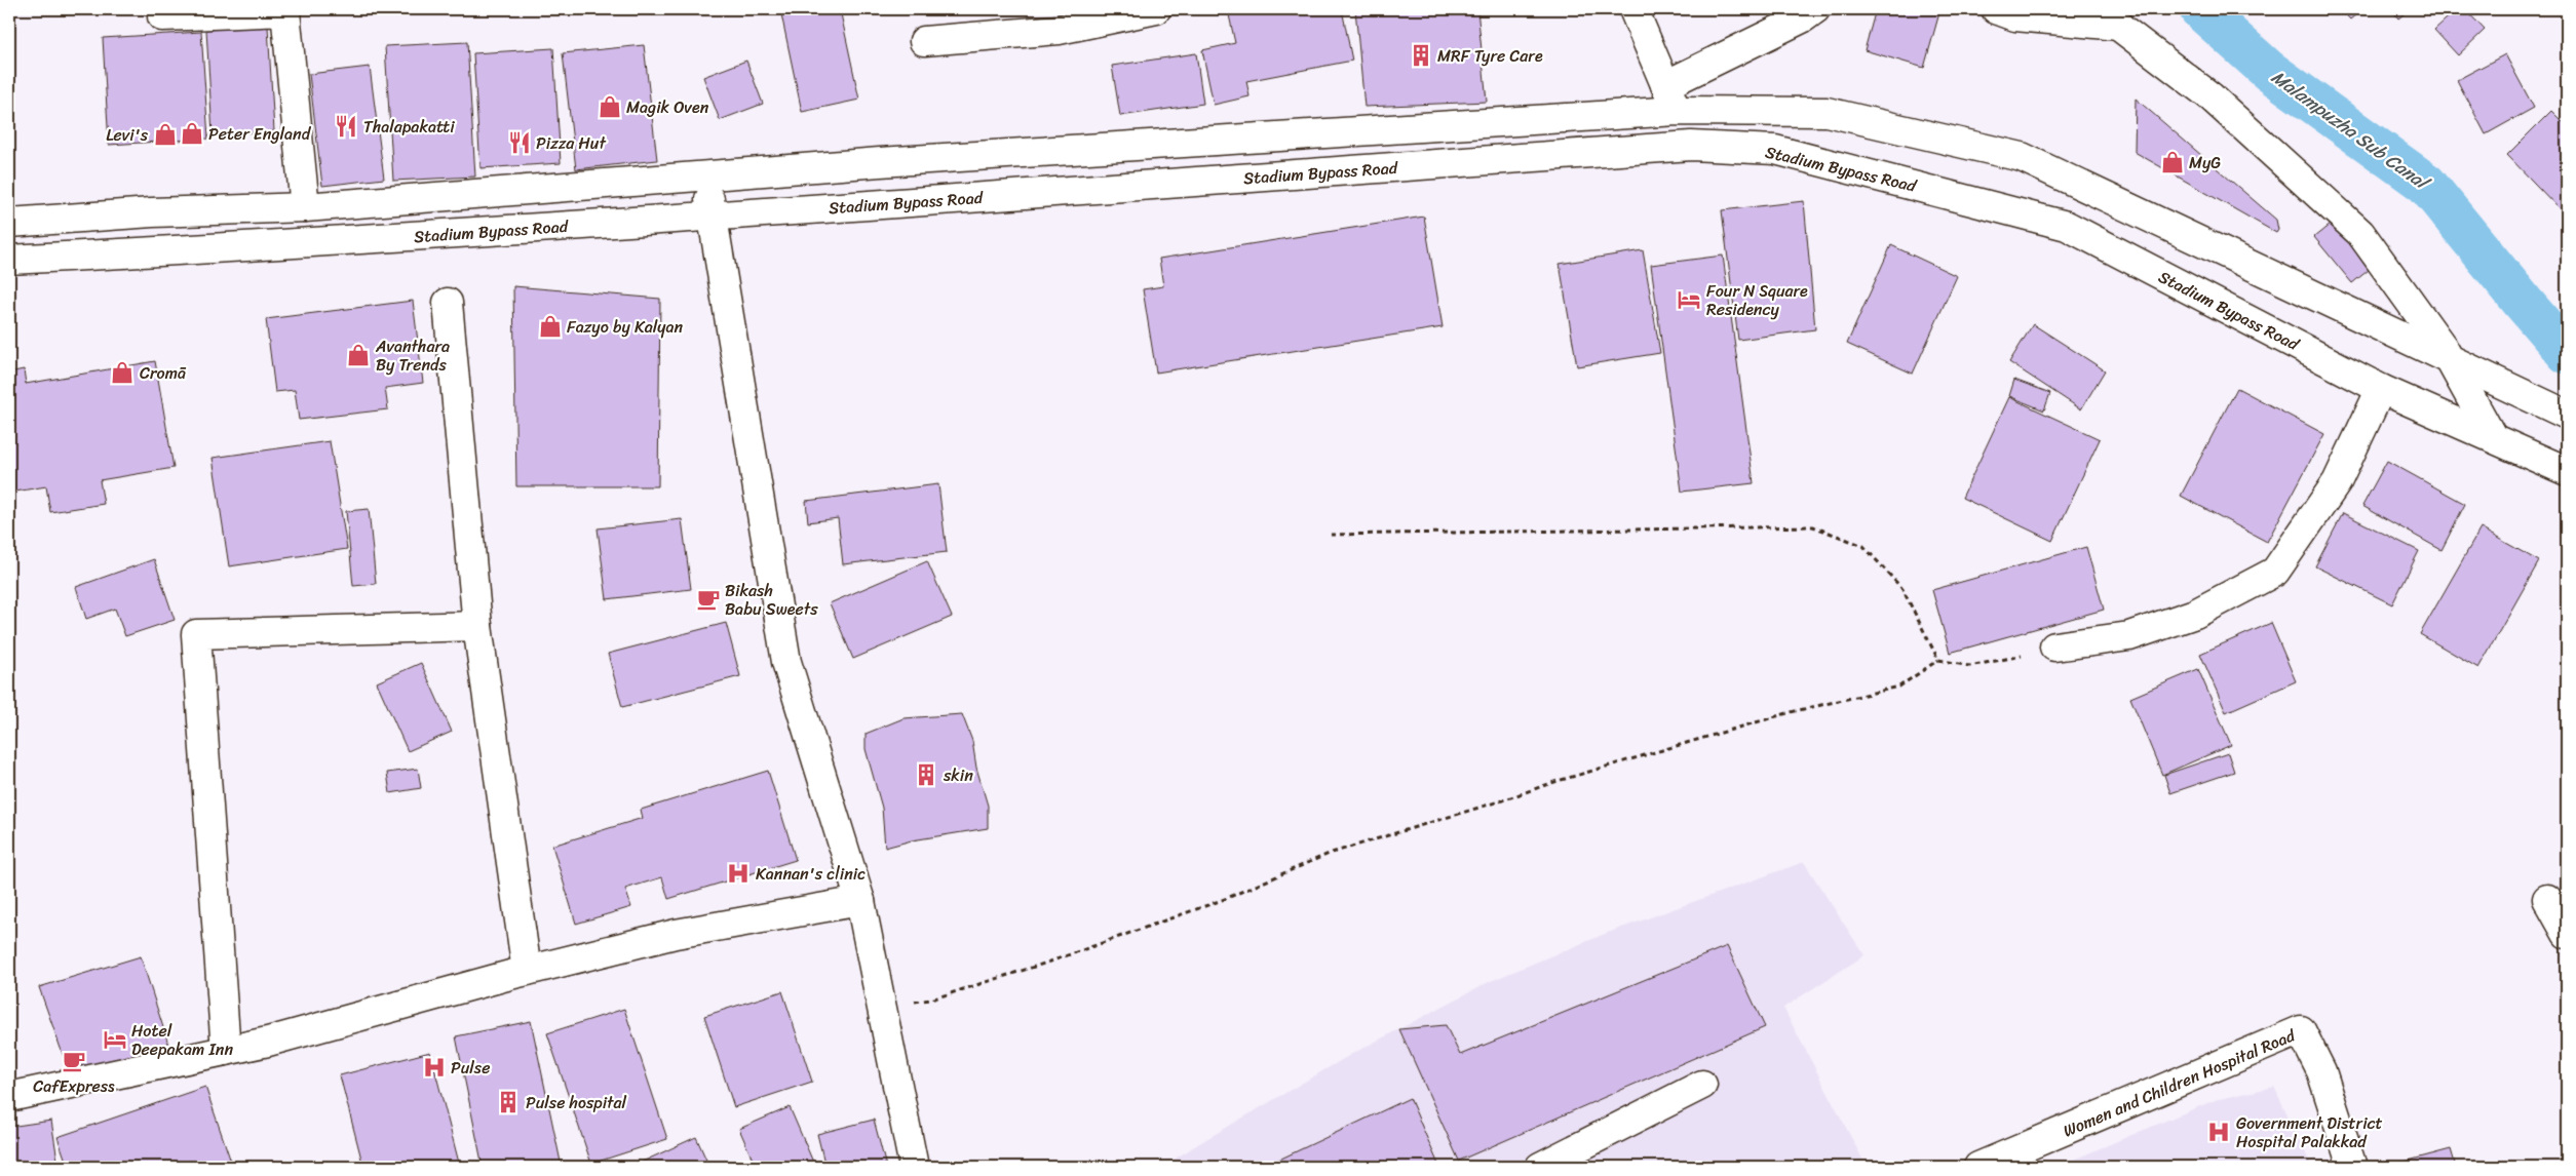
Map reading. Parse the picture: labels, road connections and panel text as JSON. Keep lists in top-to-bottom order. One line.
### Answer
{"streets":{"street":["Stadium Bypass Road","Women and Children Hospital Road"]},"water":["Malampuzha Sub Canal"],"places":{"building":["MRF Tyre Care","skin","Pulse hospital"],"shop":["Magik Oven","Peter England","Levi's","MyG","Fazyo by Kalyan","Avanthara By Trends","Cromā"],"restaurant":["Thalapakatti","Pizza Hut"],"hotel":["Four N Square Residency","Hotel Deepakam Inn"],"cafe":["Bikash Babu Sweets","CafExpress"],"hospital":["Kannan's clinic","Pulse","Government District Hospital Palakkad"]}}
